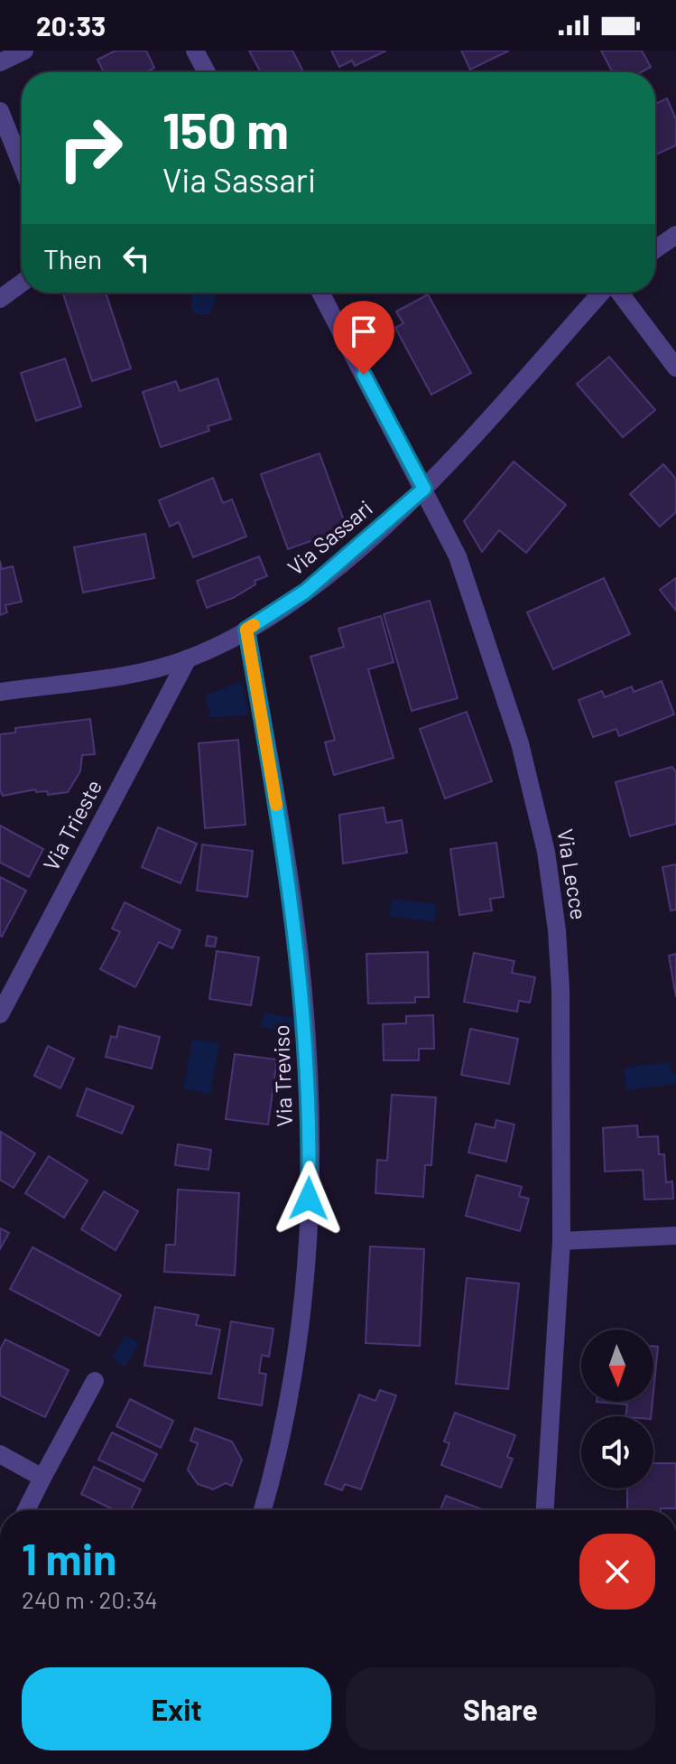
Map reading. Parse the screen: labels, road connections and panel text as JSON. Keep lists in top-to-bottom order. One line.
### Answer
{"streets":{"street":["Via Sassari","Via Trieste","Via Lecce","Via Treviso"]},"crossings":[["Via Sassari","Via Trieste"],["Via Sassari","Via Lecce"],["Via Sassari","Via Treviso"]],"north":"bottom","page":{"status":"20:33","turn":["150 m","Via Sassari"],"then":"Then","heading":["1 min","240 m · 20:34"],"buttons":["Exit","Share"]}}
